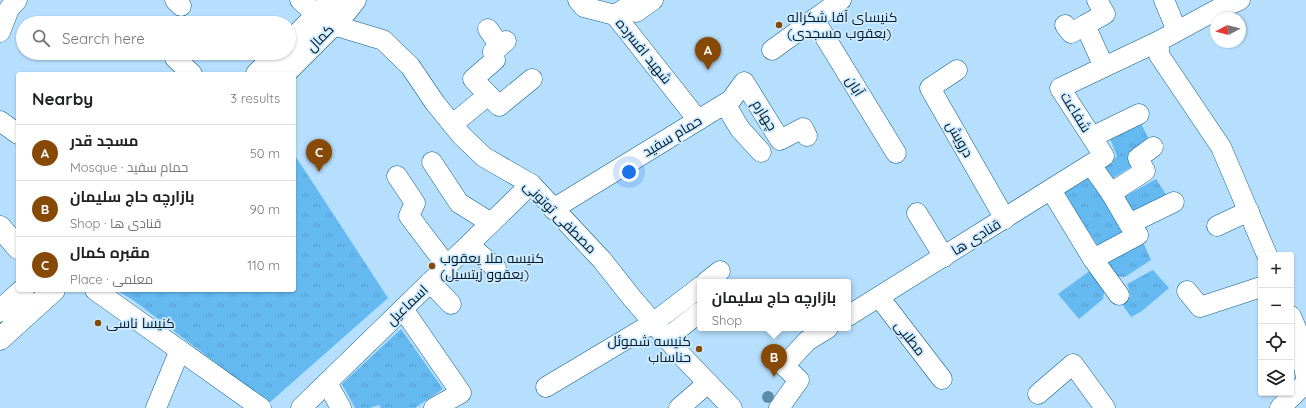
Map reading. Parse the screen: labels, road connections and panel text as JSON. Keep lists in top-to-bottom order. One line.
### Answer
{"streets":{"main road":["کمال"],"street":["شهید افسرده","آبان","شفاعت","چهارم","حمام سفید","درویش","مصطفی توتونی","قنادی ها","اسماعیل","مطلبی"]},"crossings":[["کمال","مصطفی توتونی"],["شهید افسرده","حمام سفید"],["شفاعت","قنادی ها"],["چهارم","حمام سفید"],["حمام سفید","مصطفی توتونی"],["درویش","قنادی ها"],["مصطفی توتونی","اسماعیل"],["قنادی ها","مطلبی"]],"places":["کنیسای آقا شکراله (یعقوب مسجدی)","کنیسه ملا یعقوب (یعقوو زیتسیل)","کنیسا ناسی","کنیسه شموئل حناساب"],"north":"left","page":{"search":"Search here","pins":["A","C","B"],"heading":["Nearby","3 results"],"list":[{"mark":"A","name":"مسجد قدر","note":"Mosque · حمام سفید","value":"50 m"},{"mark":"B","name":"بازارچه حاج سلیمان","note":"Shop · قنادی ها","value":"90 m"},{"mark":"C","name":"مقبره کمال","note":"Place · معلمی","value":"110 m"}],"map_buttons":["+","−"],"popup":["بازارچه حاج سلیمان","Shop"]}}
